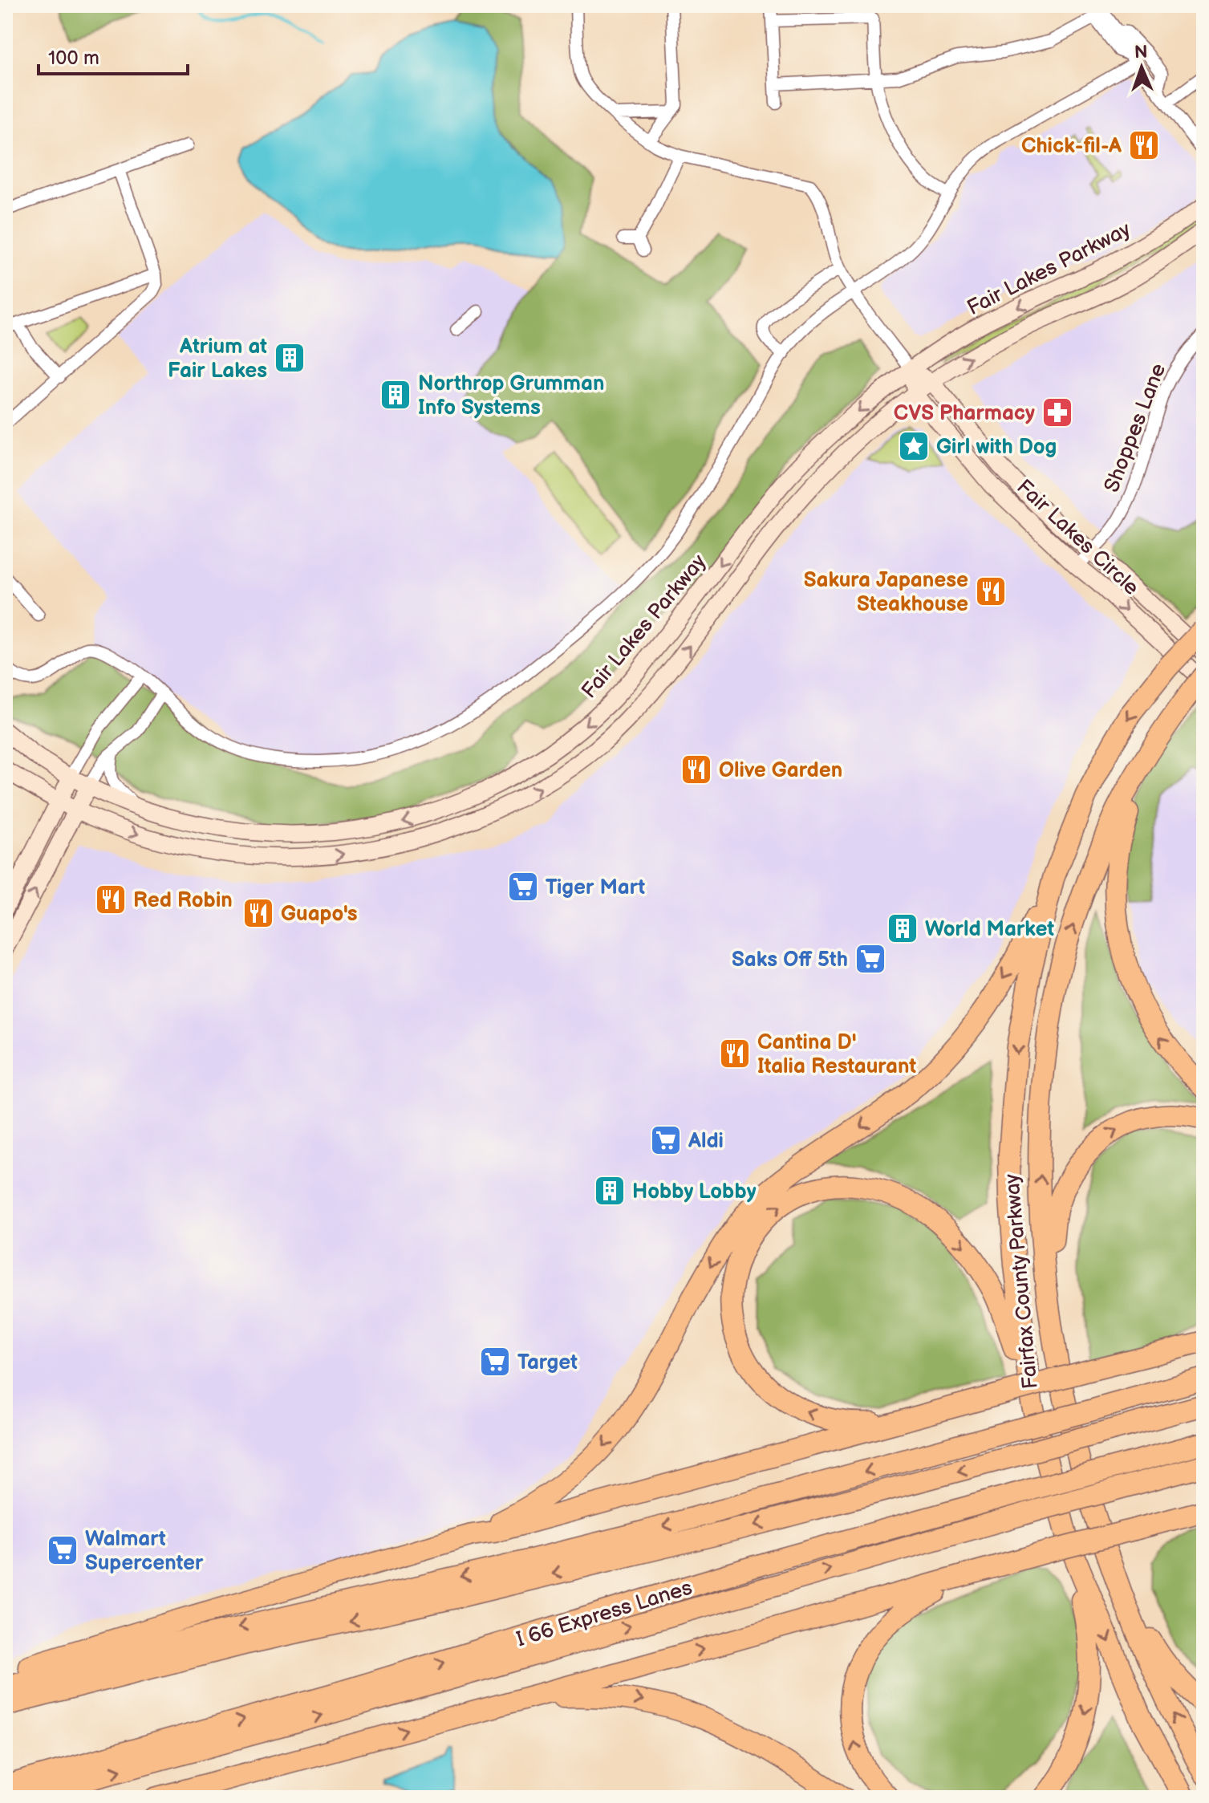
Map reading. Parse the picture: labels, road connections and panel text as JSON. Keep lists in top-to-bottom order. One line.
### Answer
{"streets":{"highway":["Fairfax County Parkway","I 66 Express Lanes"],"main road":["Fair Lakes Parkway","Fair Lakes Circle"],"street":["Shoppes Lane"]},"crossings":[["Fair Lakes Parkway","Fair Lakes Circle"],["Shoppes Lane","Fair Lakes Circle"],["Fair Lakes Circle","Fairfax County Parkway"]],"places":{"restaurant":["Chick-fil-A","Sakura Japanese Steakhouse","Olive Garden","Red Robin","Guapo's","Cantina D' Italia Restaurant"],"building":["Atrium at Fair Lakes","Northrop Grumman Info Systems","World Market","Hobby Lobby"],"pharmacy":["CVS Pharmacy"],"place":["Girl with Dog"],"supermarket":["Tiger Mart","Saks Off 5th","Aldi","Target","Walmart Supercenter"]},"scale_bar":"100 m","north":"top"}
